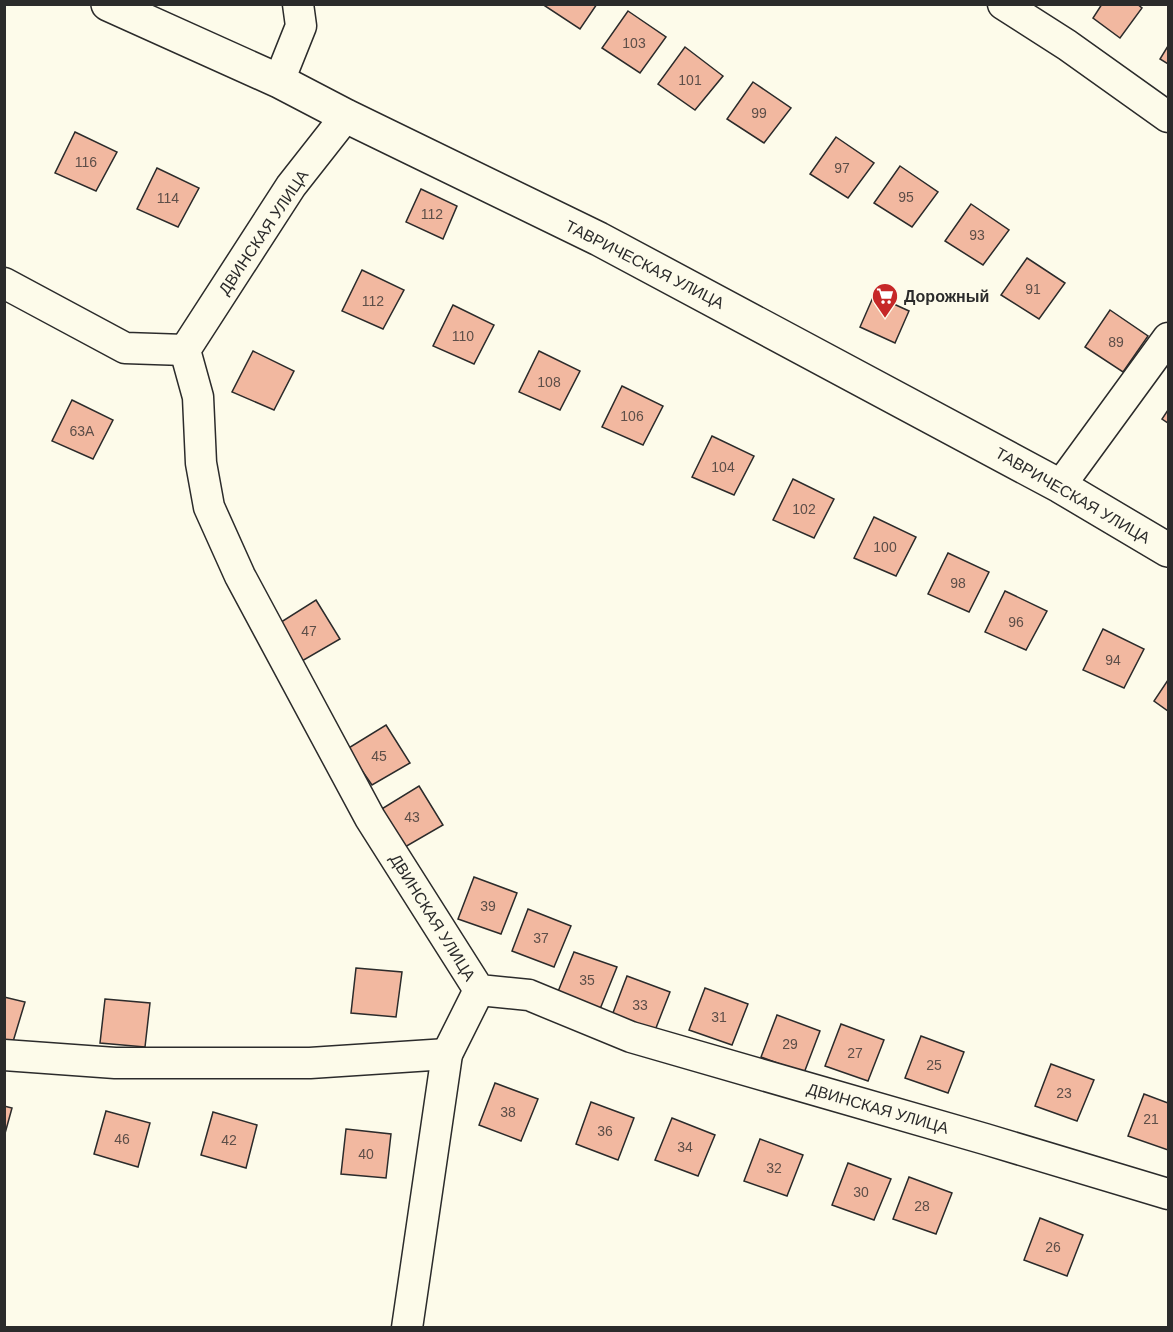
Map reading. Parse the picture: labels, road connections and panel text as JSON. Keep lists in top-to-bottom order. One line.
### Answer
{"streets":{"main road":["ТАВРИЧЕСКАЯ УЛИЦА"],"street":["ДВИНСКАЯ УЛИЦА"]},"crossings":[["ДВИНСКАЯ УЛИЦА","ТАВРИЧЕСКАЯ УЛИЦА"]],"places":{"supermarket":["Дорожный"]},"house_numbers":["103","101","99","116","97","95","114","112","93","91","112","110","89","108","106","63А","104","102","100","98","96","47","94","45","43","39","37","35","33","31","29","27","25","23","38","21","36","46","42","34","40","32","30","28","26"]}
